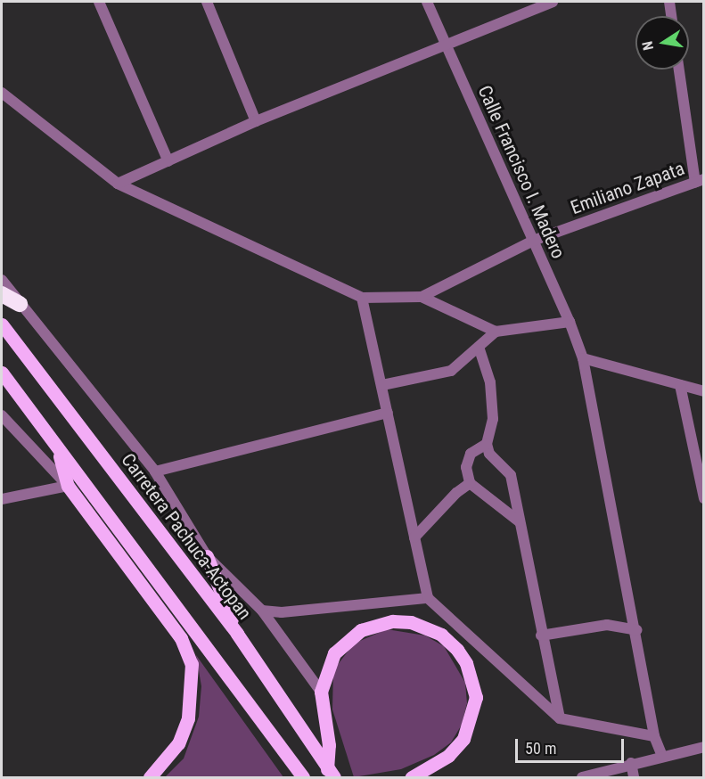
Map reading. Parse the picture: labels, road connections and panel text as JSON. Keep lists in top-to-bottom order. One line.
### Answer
{"streets":{"main road":["Carretera Pachuca-Actopan"],"street":["Calle Francisco I. Madero","Emiliano Zapata"]},"crossings":[["Calle Francisco I. Madero","Emiliano Zapata"]],"scale_bar":"50 m","north":"left"}
